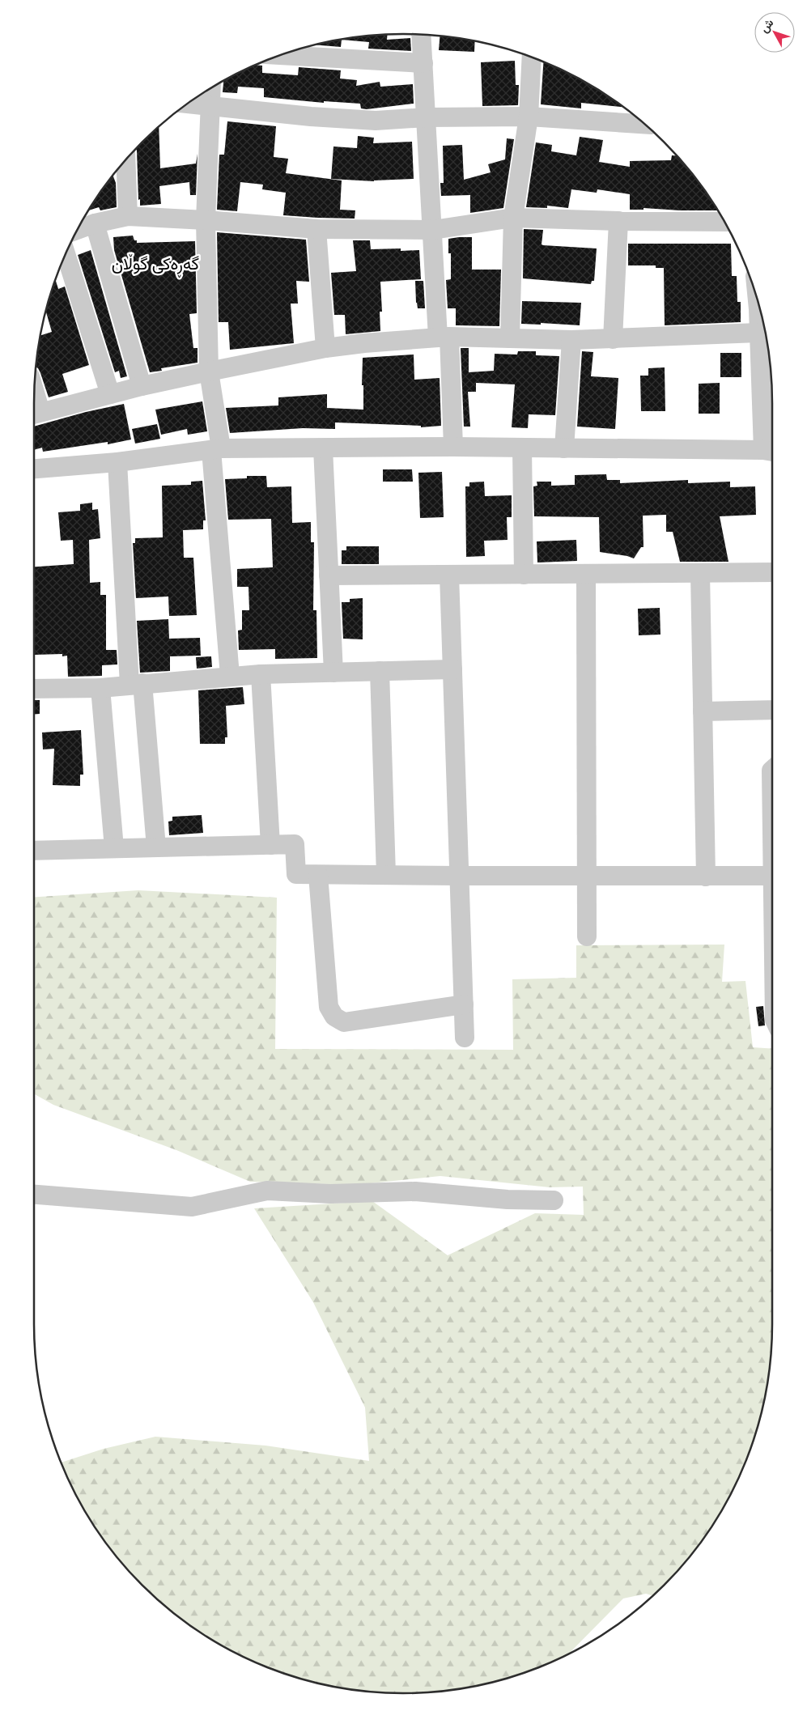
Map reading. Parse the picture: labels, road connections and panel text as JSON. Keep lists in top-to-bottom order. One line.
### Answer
{"districts":["گەڕەکی گوڵان"],"north":"top left"}
